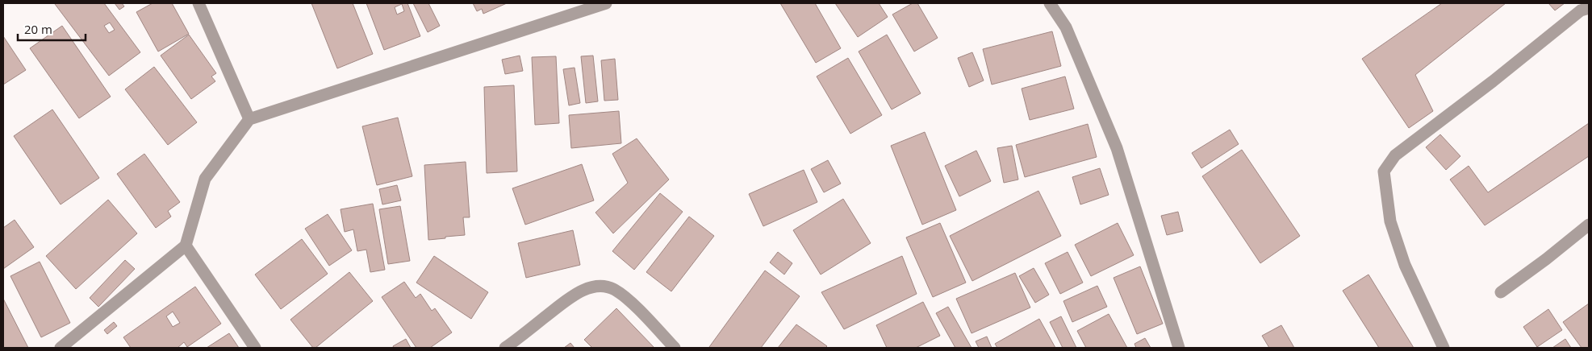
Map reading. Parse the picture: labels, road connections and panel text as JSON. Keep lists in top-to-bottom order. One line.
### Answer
{"scale_bar":"20 m"}
